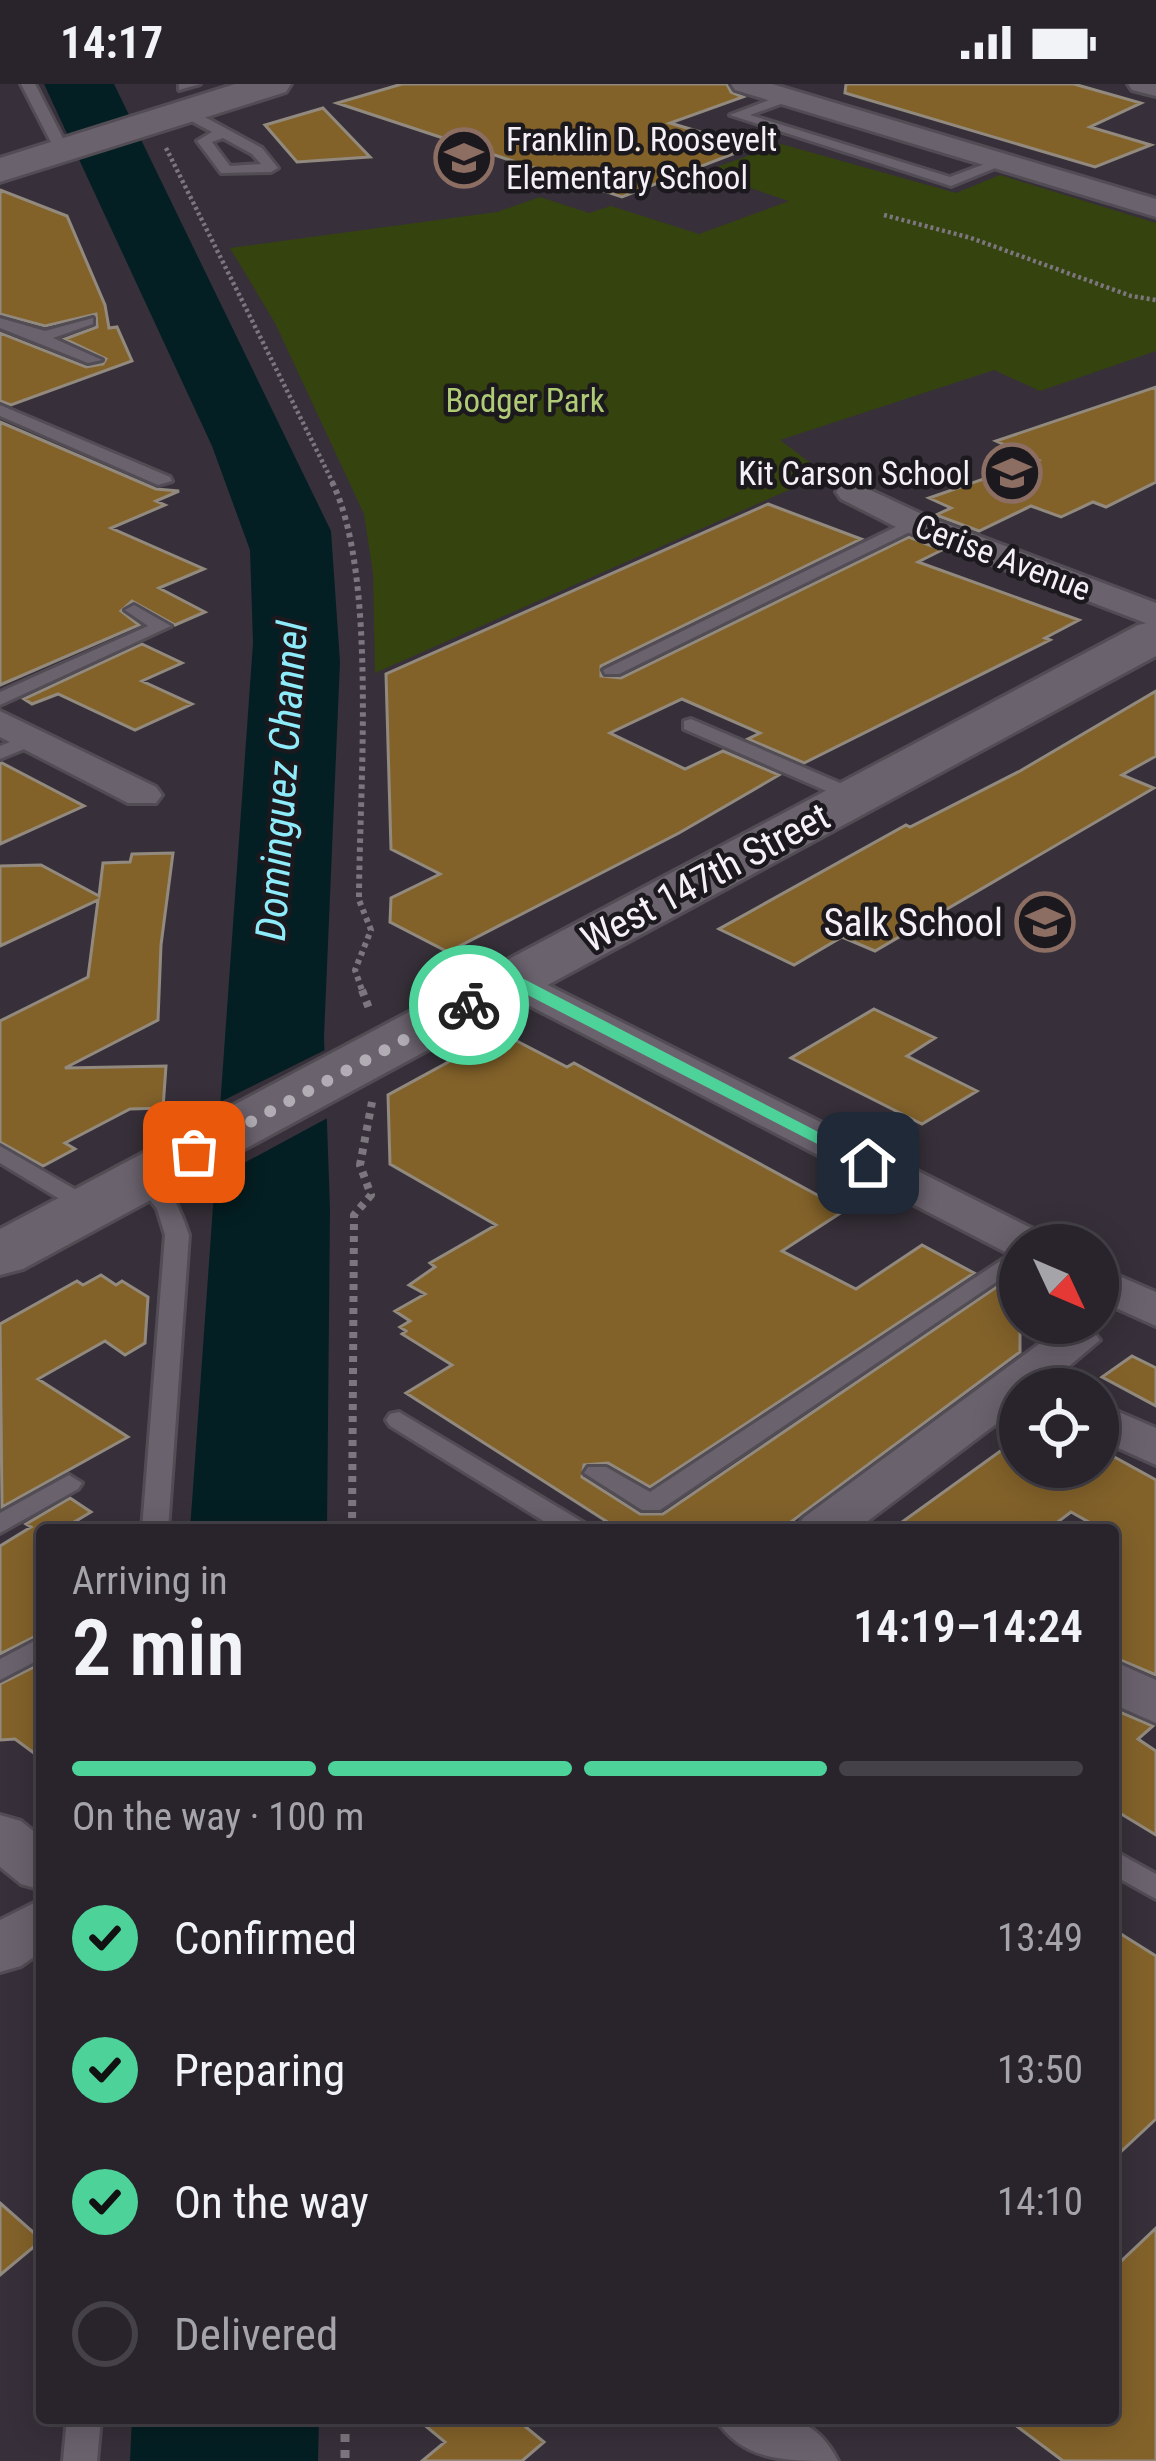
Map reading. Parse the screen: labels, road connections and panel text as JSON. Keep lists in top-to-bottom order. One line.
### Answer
{"streets":{"street":["Cerise Avenue","West 147th Street"]},"water":["Dominguez Channel"],"parks":["Bodger Park"],"places":{"school or university":["Franklin D. Roosevelt Elementary School","Kit Carson School","Salk School"]},"north":"bottom right","page":{"status":"14:17","heading":["2 min","Arriving in","14:19–14:24"],"bar":"On the way · 100 m","list":[["Confirmed","13:49"],["Preparing","13:50"],["On the way","14:10"],"Delivered"]}}
